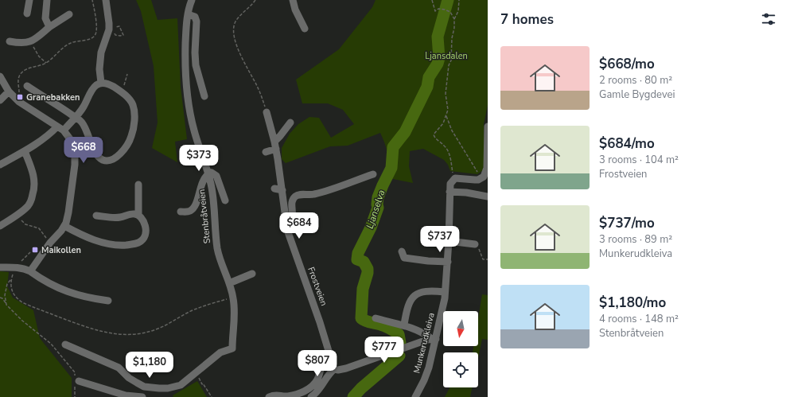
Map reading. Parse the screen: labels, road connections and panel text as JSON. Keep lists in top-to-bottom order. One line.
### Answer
{"streets":{"street":["Stenbråtveien","Frostveien","Munkerudkleiva"]},"water":["Ljanselva"],"parks":["Ljansdalen"],"places":{"transit":["Granebakken","Maikollen"]},"north":"bottom","page":{"heading":"7 homes","list":[{"name":"$668/mo","note":"2 rooms · 80 m² · Gamle Bygdevei"},{"name":"$684/mo","note":"3 rooms · 104 m² · Frostveien"},{"name":"$737/mo","note":"3 rooms · 89 m² · Munkerudkleiva"},{"name":"$1,180/mo","note":"4 rooms · 148 m² · Stenbråtveien"}],"price":["$668","$373","$684","$737","$777","$807","$1,180"]}}
